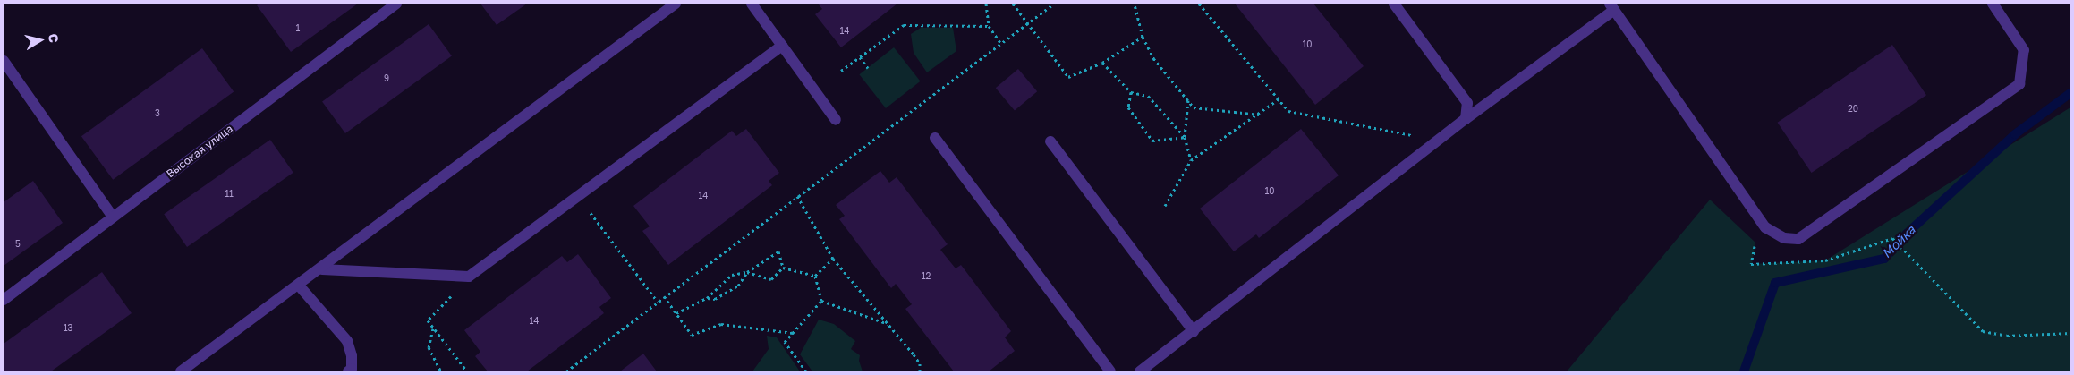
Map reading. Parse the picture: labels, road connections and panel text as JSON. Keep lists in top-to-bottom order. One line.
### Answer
{"streets":{"street":["Высокая улица"]},"water":["Мойка"],"house_numbers":["1","14","10","9","20","3","10","11","14","5","12","14","13"],"north":"right"}
